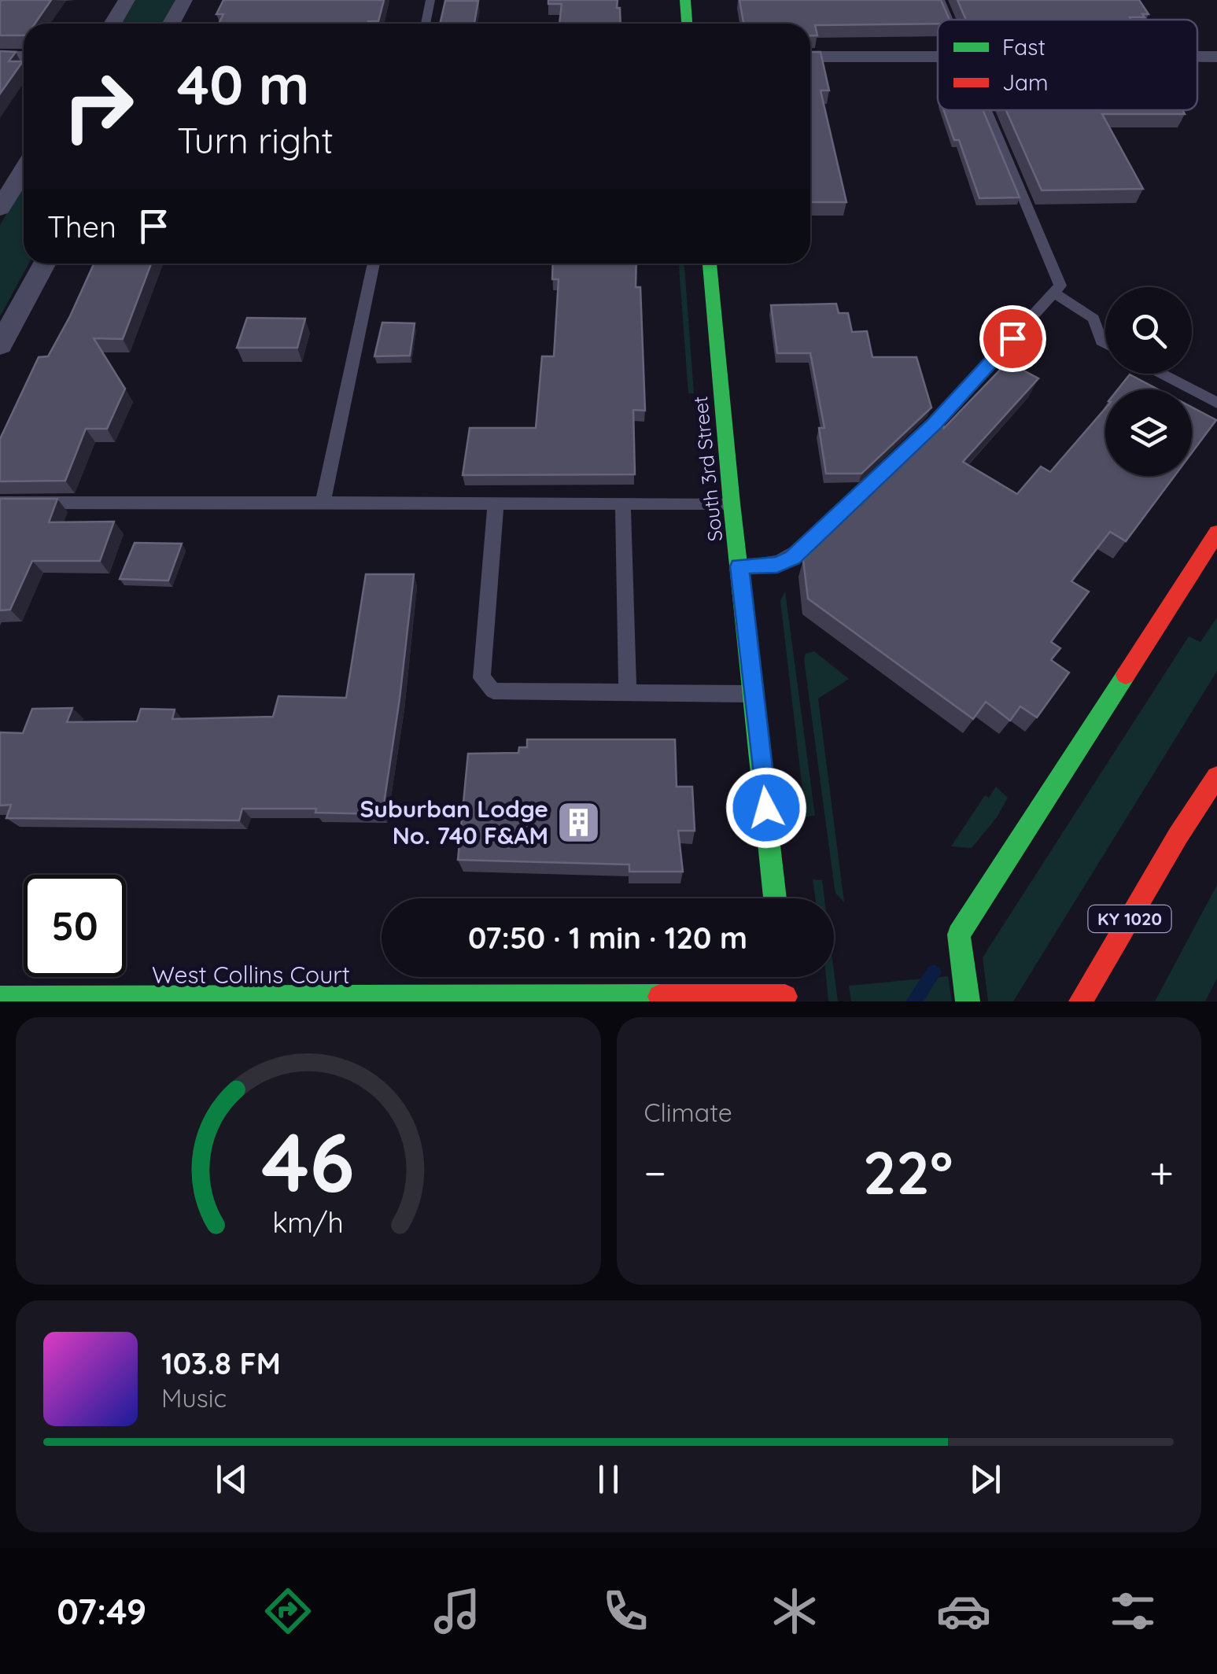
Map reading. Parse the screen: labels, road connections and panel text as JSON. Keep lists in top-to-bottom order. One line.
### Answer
{"streets":{"main road":["South 3rd Street","KY 1020","West Collins Court"]},"places":{"building":["Suburban Lodge No. 740 F&AM"]},"legend":["Fast","Jam"],"page":{"turn":["40 m","Turn right"],"then":"Then","limit":"50","trip":"07:50 · 1 min · 120 m","tile":"Climate","heat":["−","22°","+"],"song":["103.8 FM","Music"],"tabs":"07:49","gauge":["46","km/h"]}}
